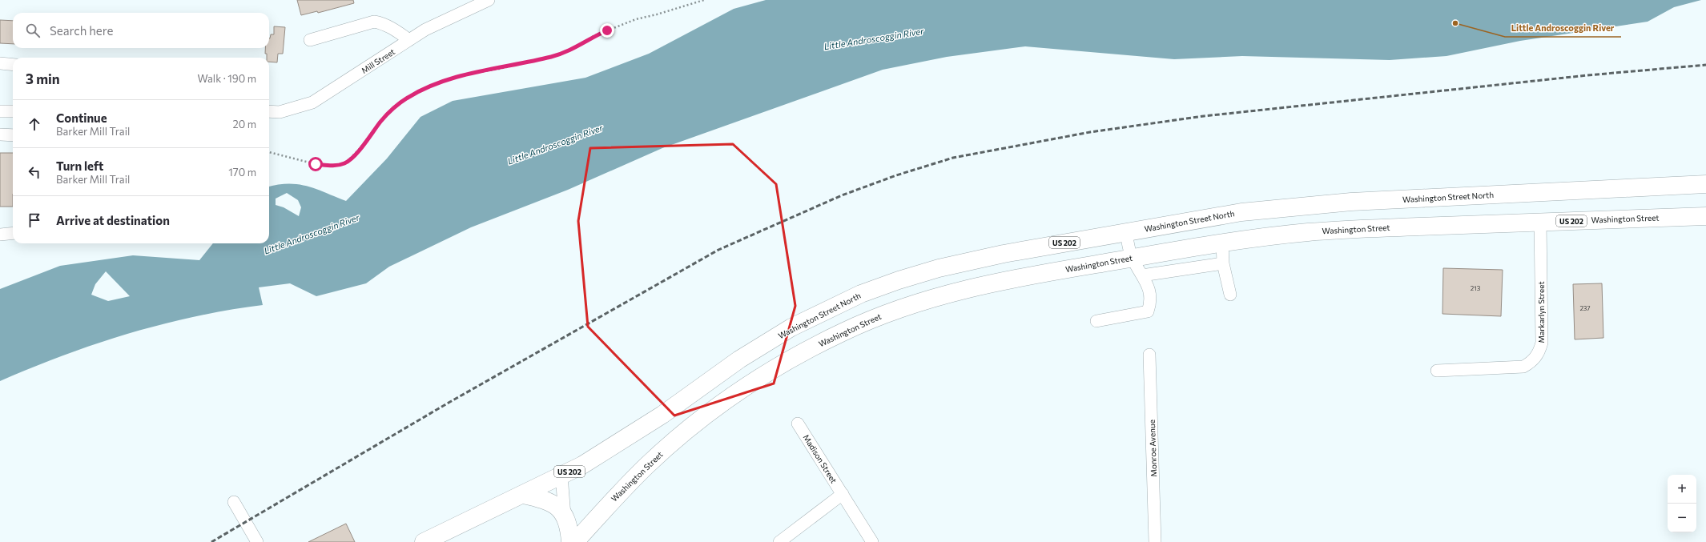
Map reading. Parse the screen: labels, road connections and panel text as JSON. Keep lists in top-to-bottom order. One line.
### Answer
{"streets":{"highway":["Washington Street North","Washington Street","US 202"],"street":["Mill Street","Markarlyn Street","Monroe Avenue","Madison Street"]},"crossings":[["Washington Street North","US 202"],["Washington Street","Markarlyn Street"]],"water":["Little Androscoggin River"],"places":["Little Androscoggin River"],"house_numbers":["213","237"],"page":{"search":"Search here","heading":["3 min","Walk · 190 m"],"list":[["Continue","Barker Mill Trail","20 m"],["Turn left","Barker Mill Trail","170 m"],"Arrive at destination"],"map_buttons":["+","−"]}}
